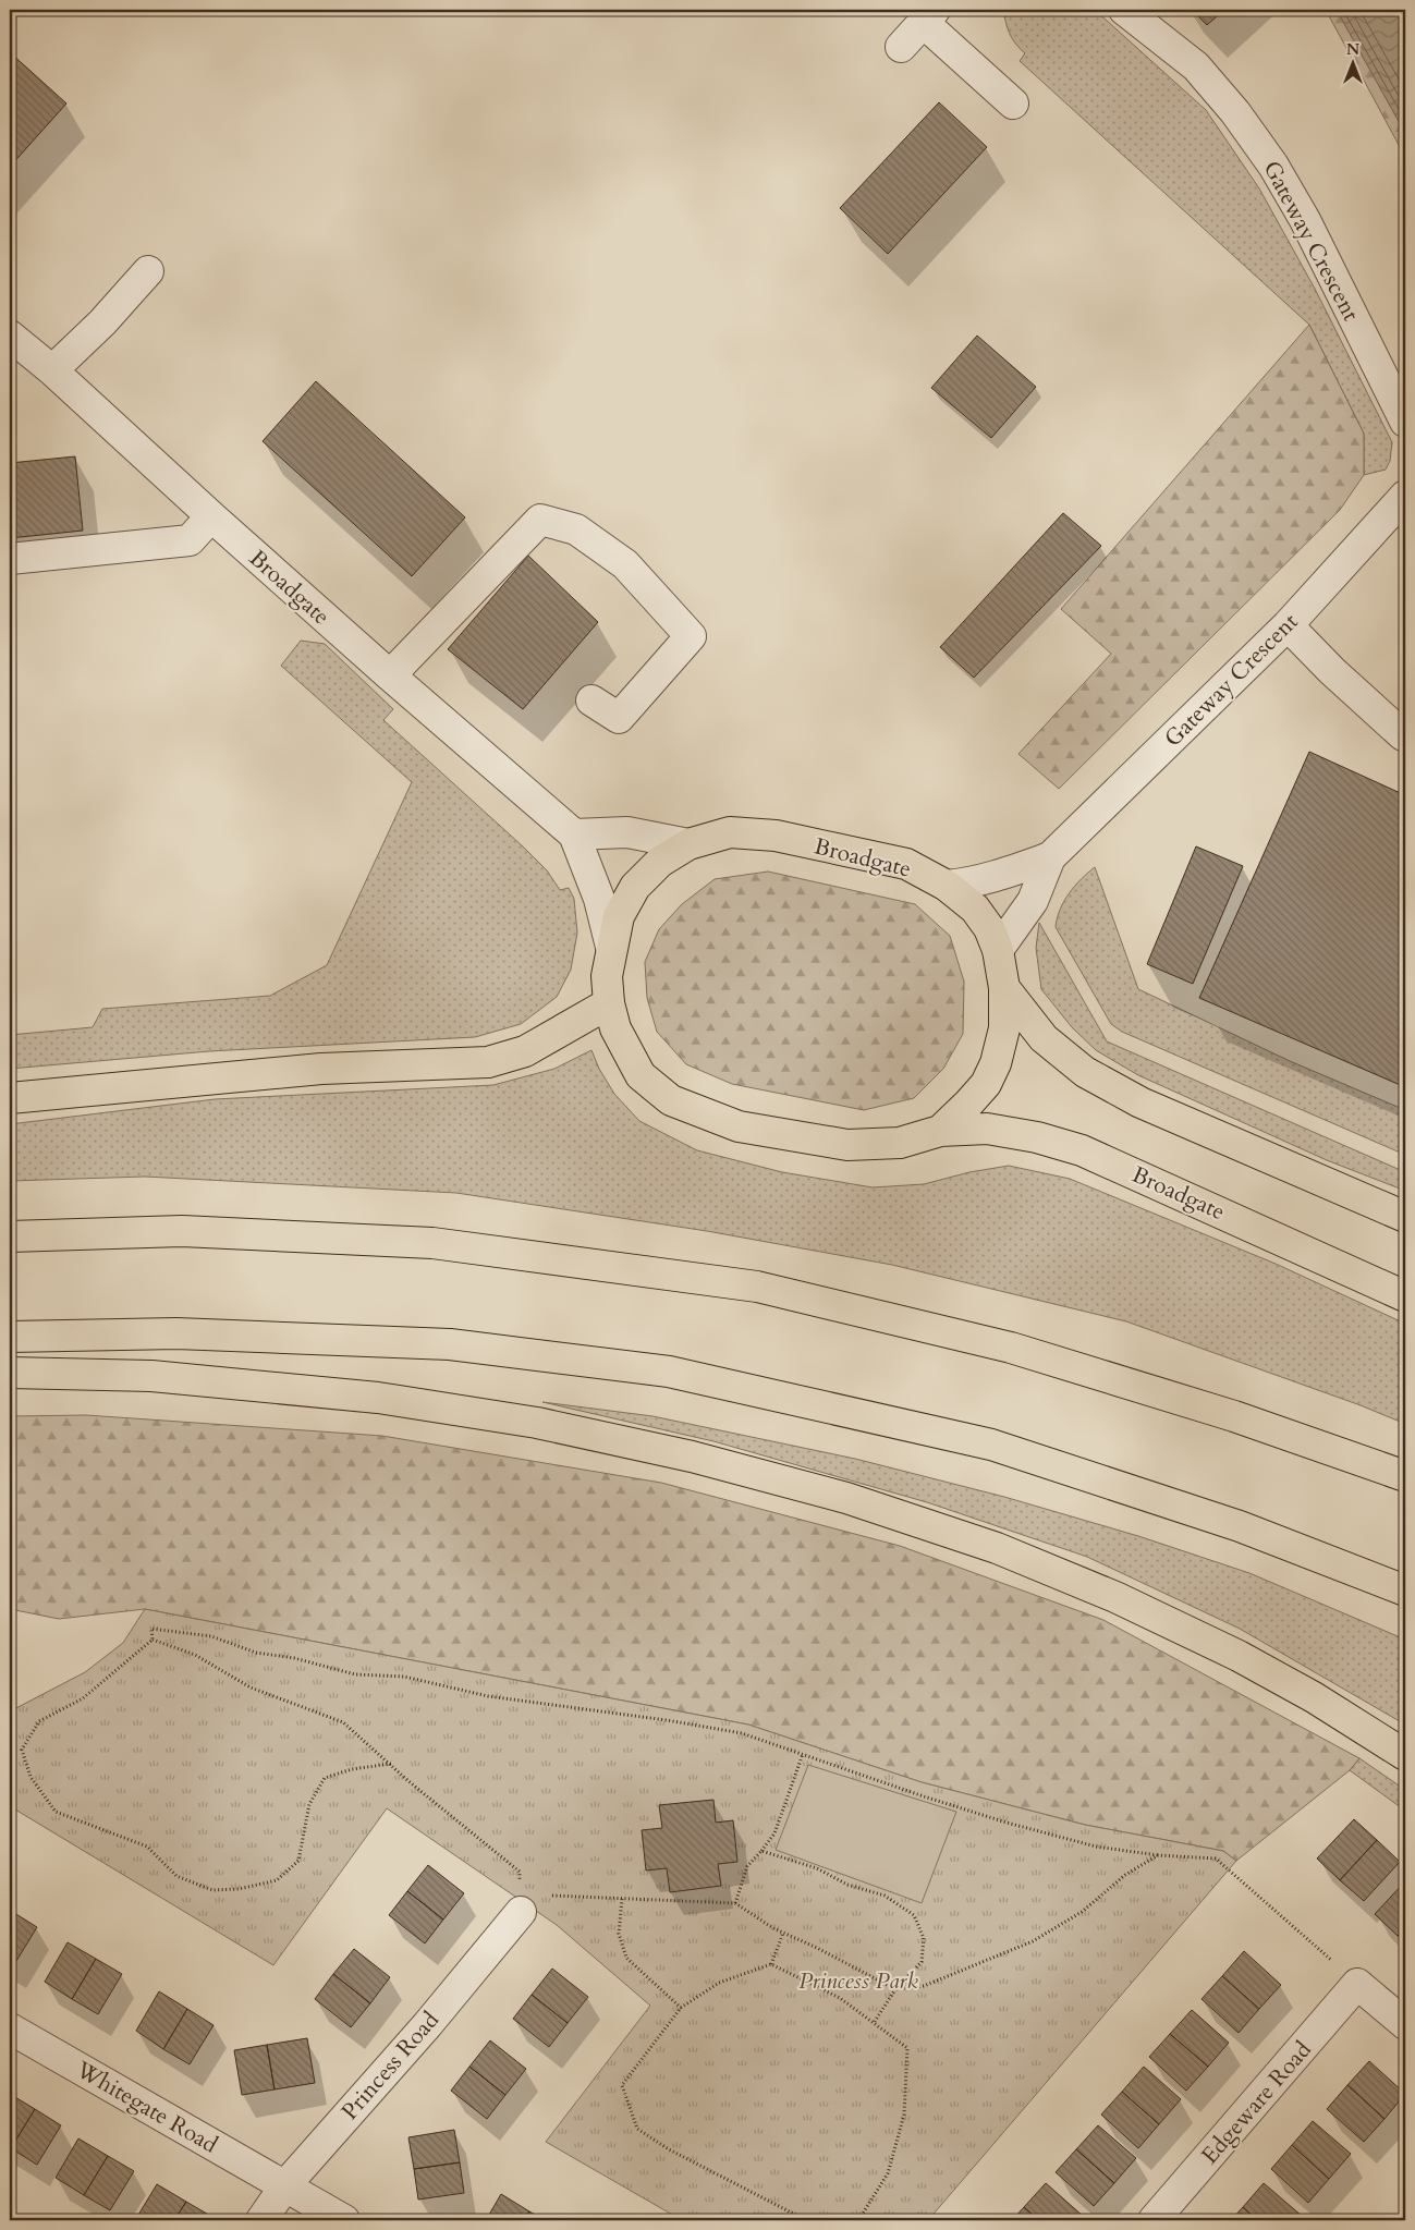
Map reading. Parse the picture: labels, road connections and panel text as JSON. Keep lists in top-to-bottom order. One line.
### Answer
{"streets":{"main road":["Broadgate"],"street":["Gateway Crescent","Princess Road","Edgeware Road","Whitegate Road"]},"crossings":[["Gateway Crescent","Broadgate"],["Princess Road","Whitegate Road"]],"parks":["Princess Park"],"north":"top"}
